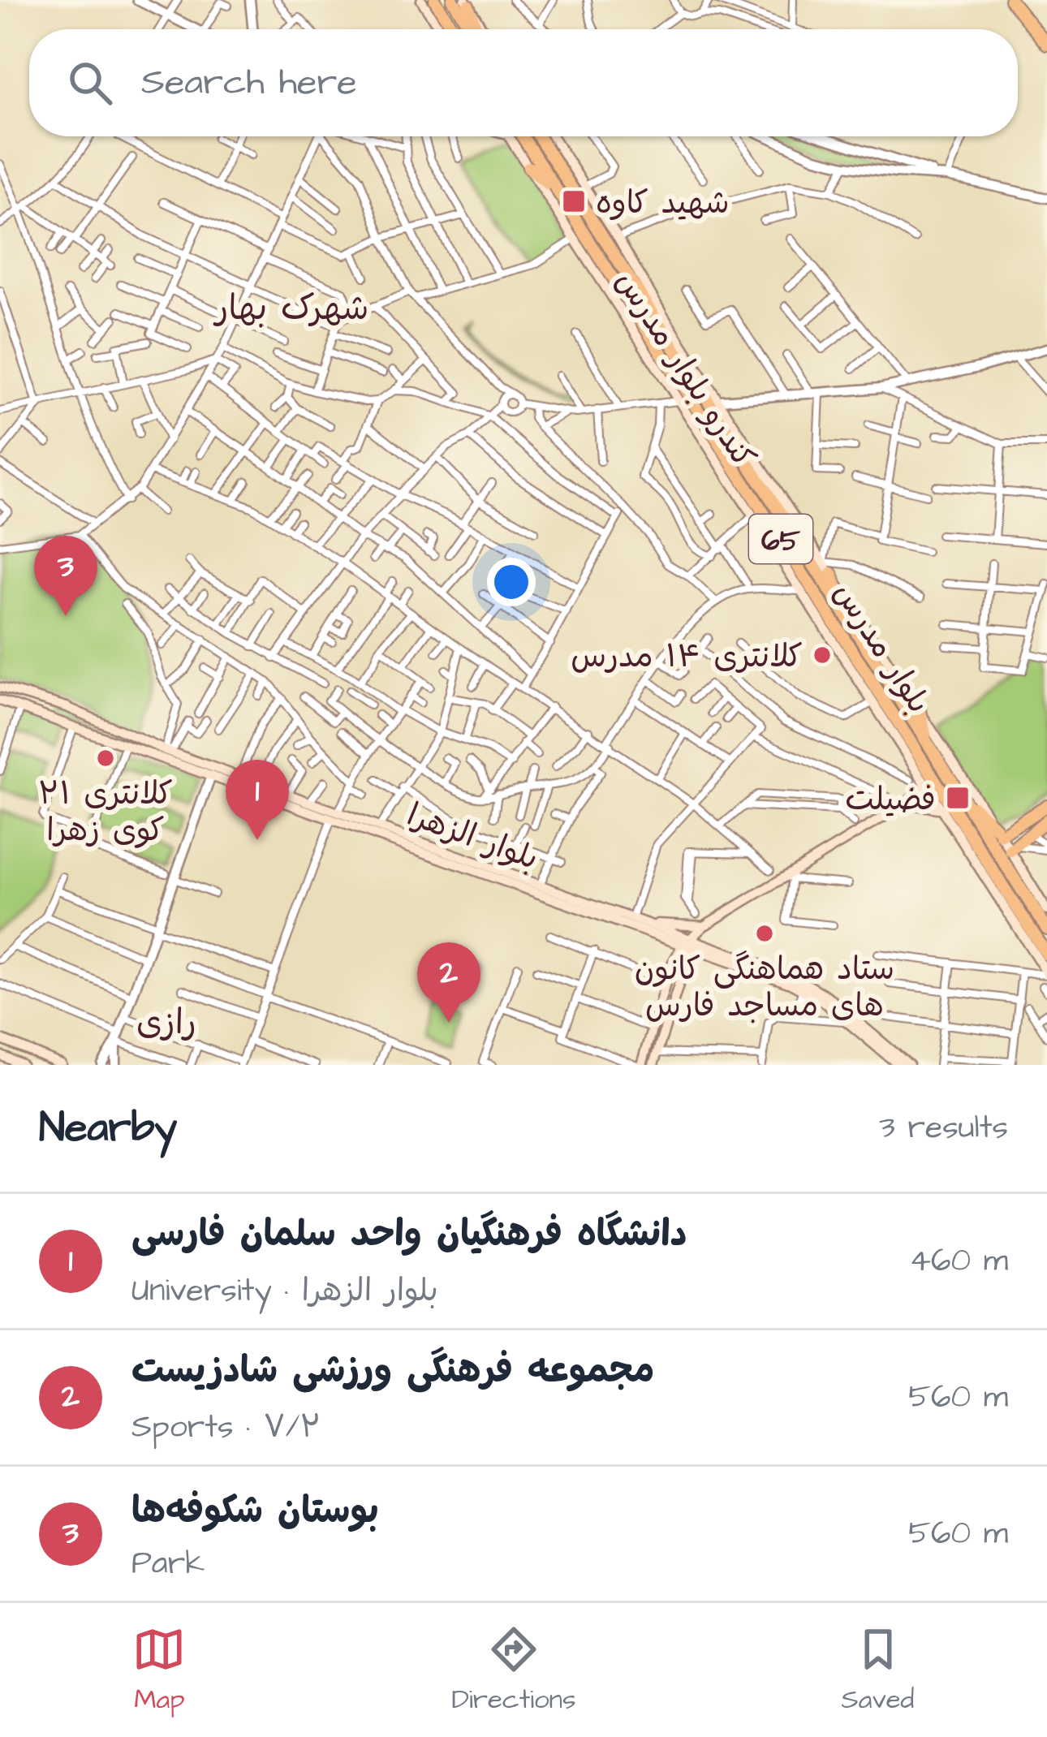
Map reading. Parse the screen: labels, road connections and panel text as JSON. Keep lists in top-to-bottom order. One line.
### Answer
{"streets":{"main road":["کندرو بلوار مدرس","65","بلوار مدرس","بلوار الزهرا"]},"crossings":[["کندرو بلوار مدرس","بلوار مدرس"]],"districts":["شهرک بهار","رازی"],"places":{"transit":["شهید کاوه","فضیلت"],"other":["کلانتری ۱۴ مدرس","کلانتری ۲۱ کوی زهرا","ستاد هماهنگی کانون های مساجد فارس"]},"page":{"search":"Search here","pins":["3","1","2"],"heading":["Nearby","3 results"],"list":[{"mark":"1","name":"دانشگاه فرهنگیان واحد سلمان فارسی","note":"University · بلوار الزهرا","value":"460 m"},{"mark":"2","name":"مجموعه فرهنگی ورزشی شادزیست","note":"Sports · ۷/۲","value":"560 m"},{"mark":"3","name":"بوستان شکوفه‌ها","note":"Park","value":"560 m"}],"nav":["Map","Directions","Saved"]}}
